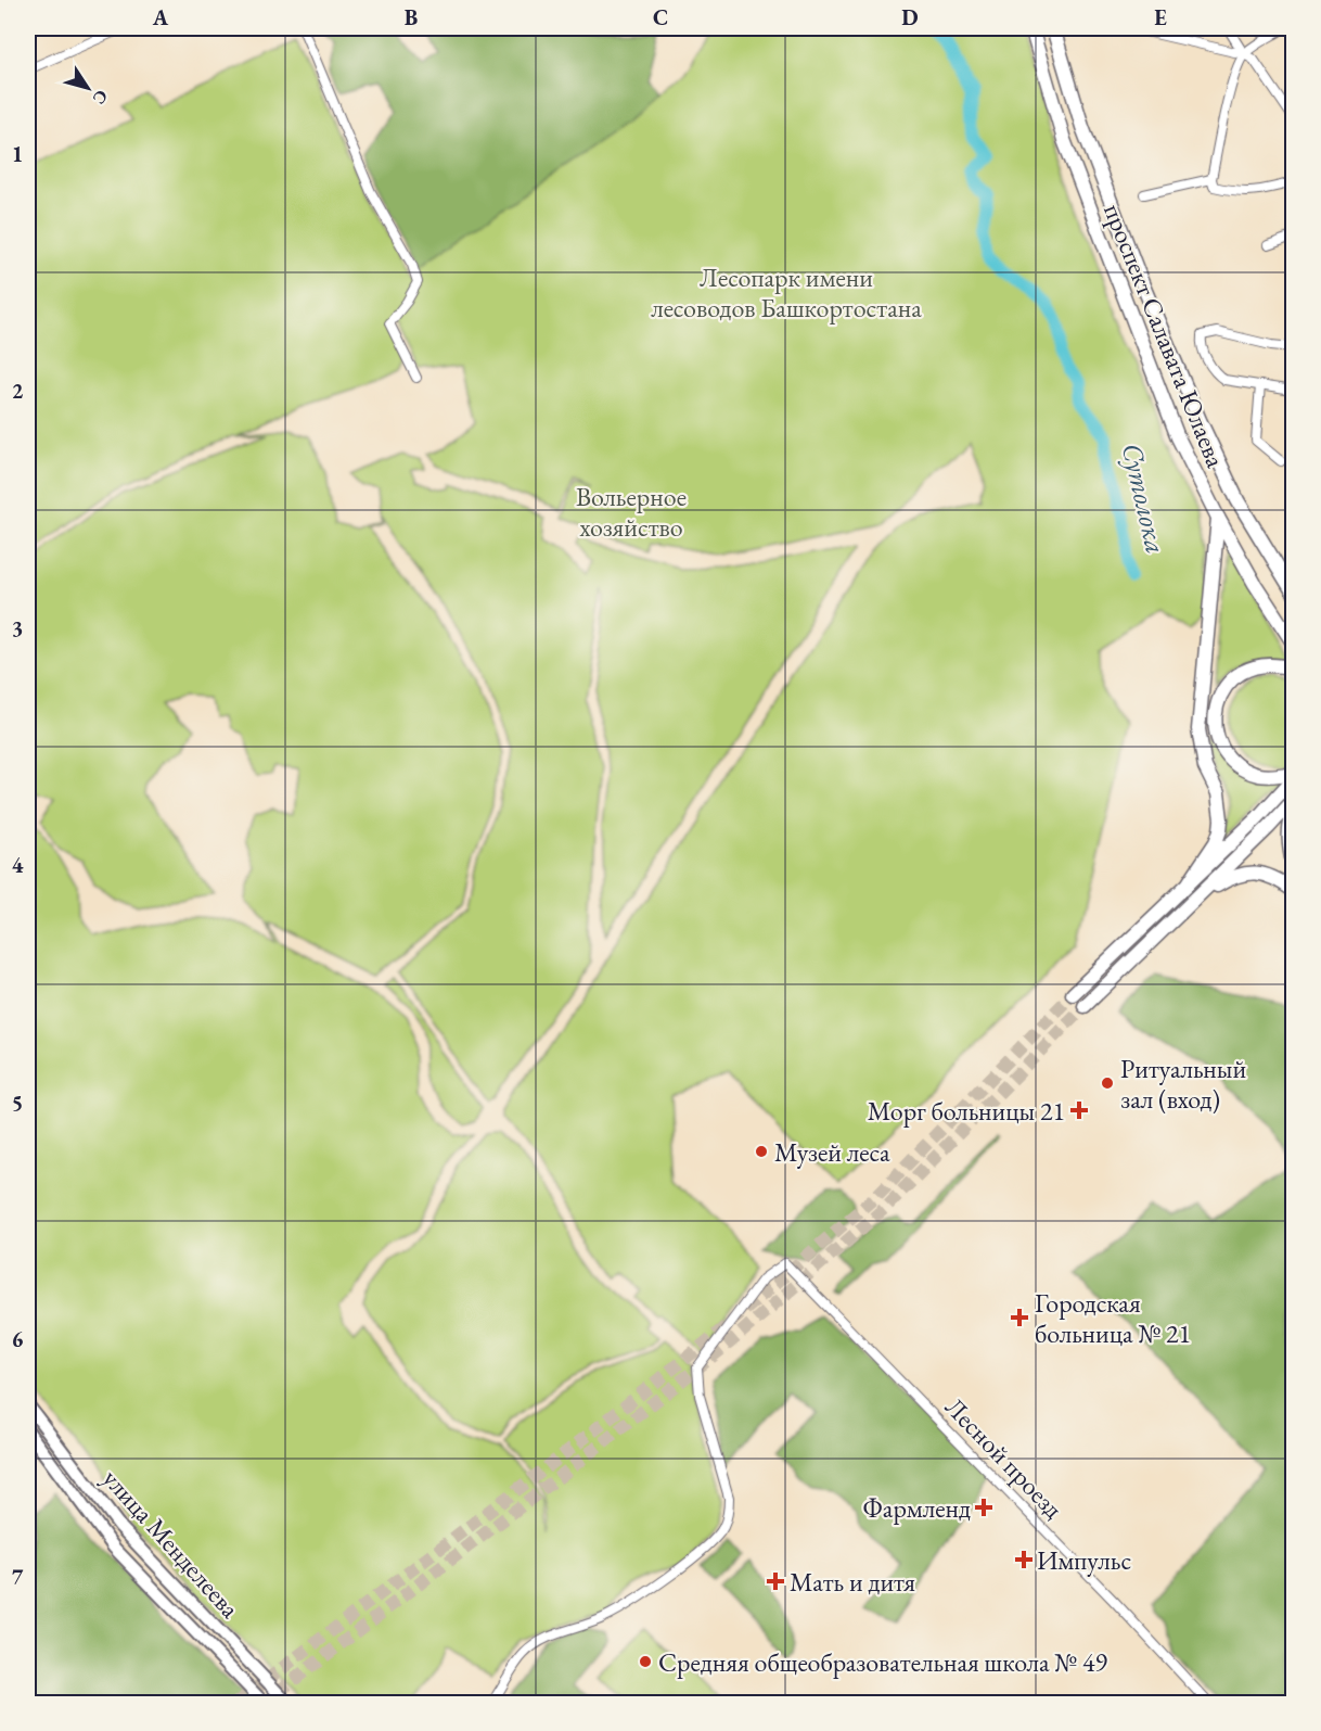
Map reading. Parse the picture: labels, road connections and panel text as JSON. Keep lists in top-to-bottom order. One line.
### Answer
{"streets":{"main road":["проспект Салавата Юлаева","улица Менделеева"],"street":["Лесной проезд"]},"water":["Сутолока"],"parks":["Лесопарк имени лесоводов Башкортостана","Вольерное хозяйство"],"places":{"other":["Ритуальный зал (вход)","Музей леса","Средняя общеобразовательная школа № 49"],"health":["Морг больницы 21","Городская больница № 21","Фармленд","Импульс","Мать и дитя"]},"north":"bottom right","grid":{"columns":["A","B","C","D","E"],"rows":["1","2","3","4","5","6","7"]}}
